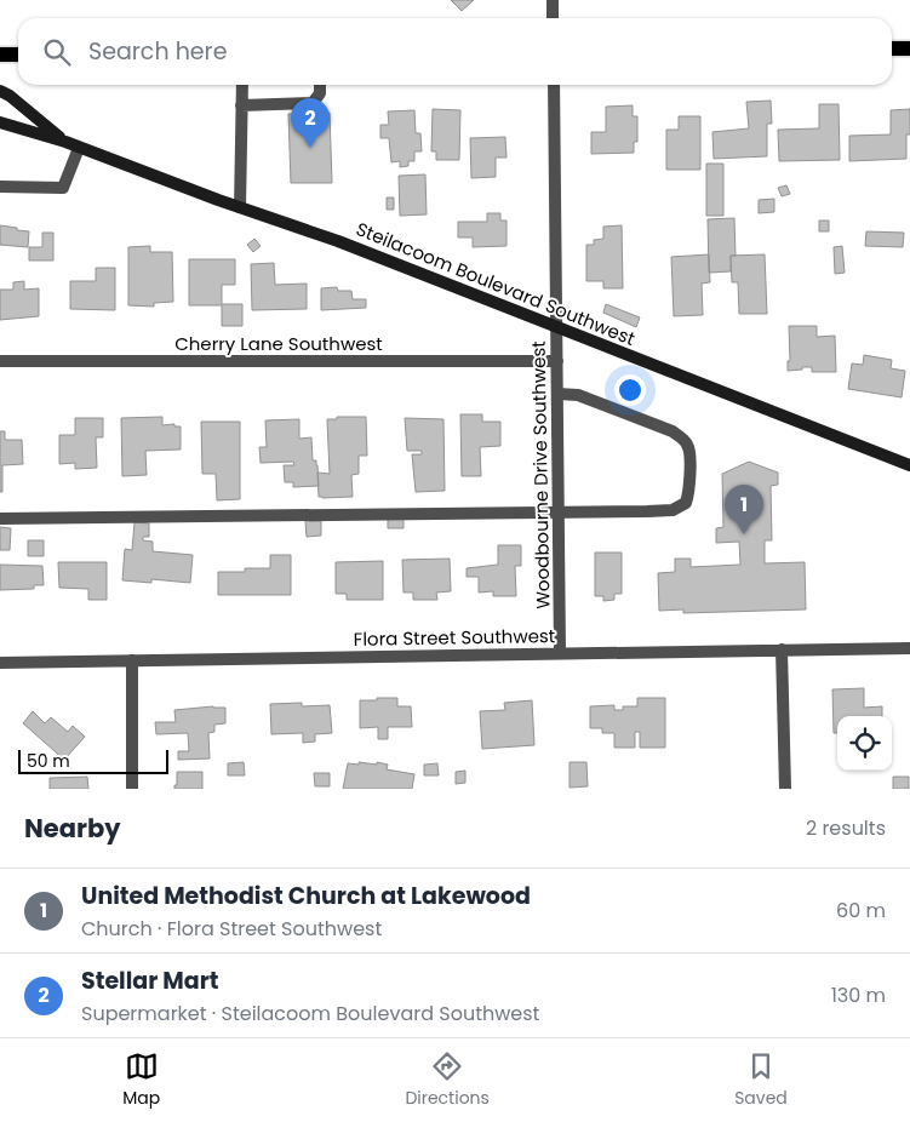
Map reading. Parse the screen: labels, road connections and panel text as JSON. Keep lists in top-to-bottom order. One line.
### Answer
{"streets":{"main road":["Steilacoom Boulevard Southwest"],"street":["Cherry Lane Southwest","Woodbourne Drive Southwest","Flora Street Southwest"]},"crossings":[["Steilacoom Boulevard Southwest","Woodbourne Drive Southwest"],["Cherry Lane Southwest","Woodbourne Drive Southwest"],["Woodbourne Drive Southwest","Flora Street Southwest"]],"scale_bar":"50 m","page":{"search":"Search here","pins":["2","1"],"scale":"50 m","heading":["Nearby","2 results"],"list":[{"mark":"1","name":"United Methodist Church at Lakewood","note":"Church · Flora Street Southwest","value":"60 m"},{"mark":"2","name":"Stellar Mart","note":"Supermarket · Steilacoom Boulevard Southwest","value":"130 m"}],"nav":["Map","Directions","Saved"]}}
